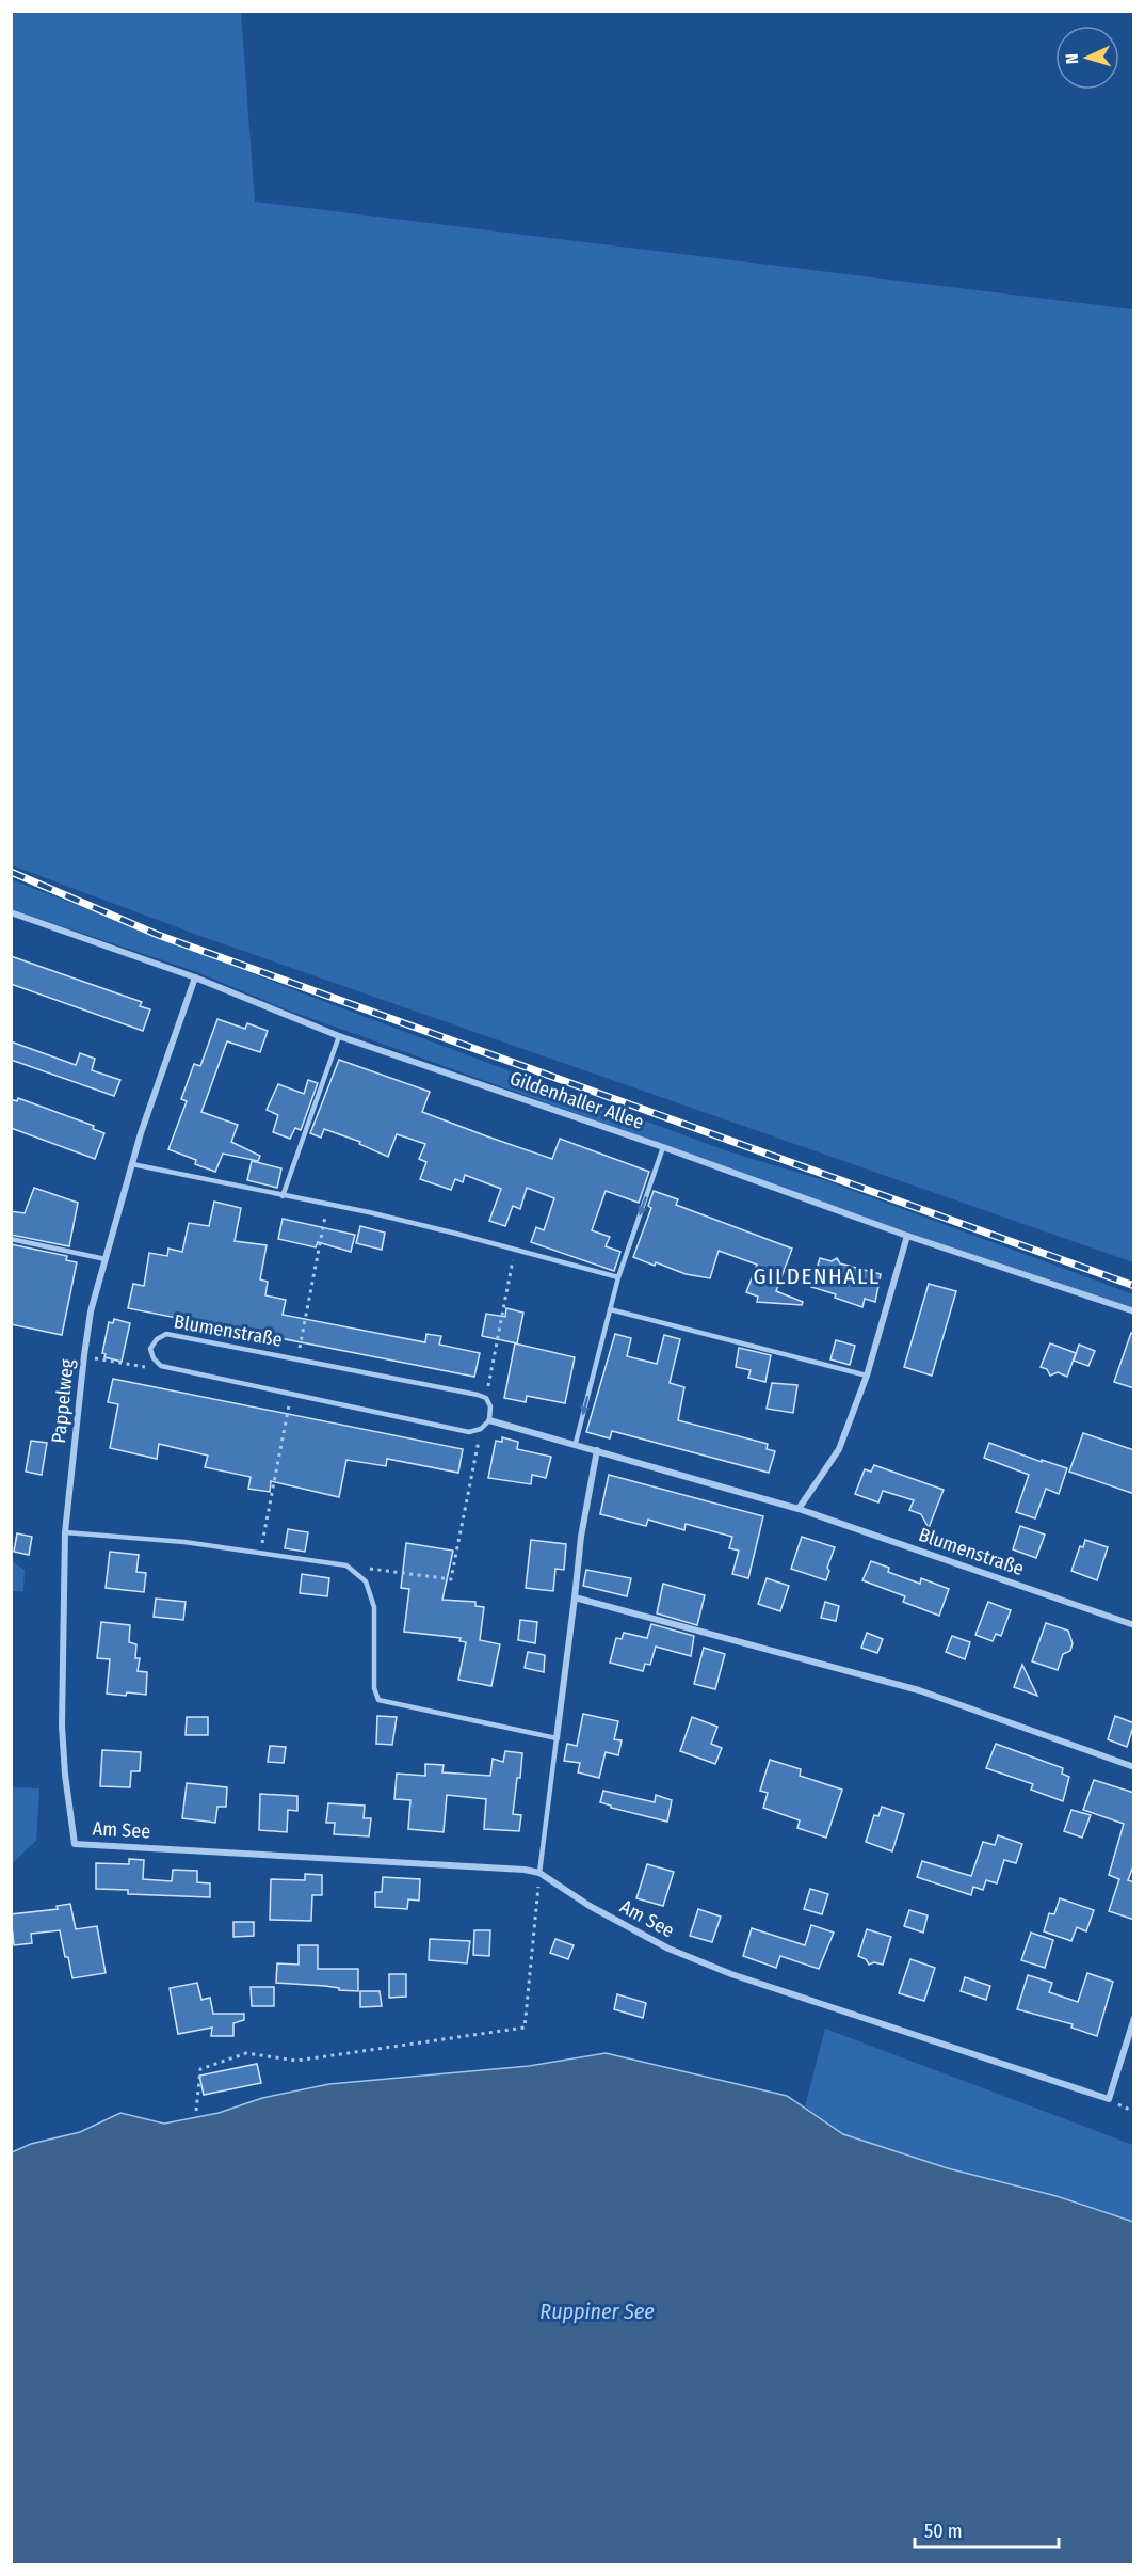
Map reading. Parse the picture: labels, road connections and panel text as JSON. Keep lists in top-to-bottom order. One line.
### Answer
{"streets":{"street":["Gildenhaller Allee","Blumenstraße","Pappelweg","Am See"]},"crossings":[["Gildenhaller Allee","Pappelweg"],["Pappelweg","Am See"]],"districts":["GILDENHALL"],"water":["Ruppiner See"],"scale_bar":"50 m","north":"left"}
